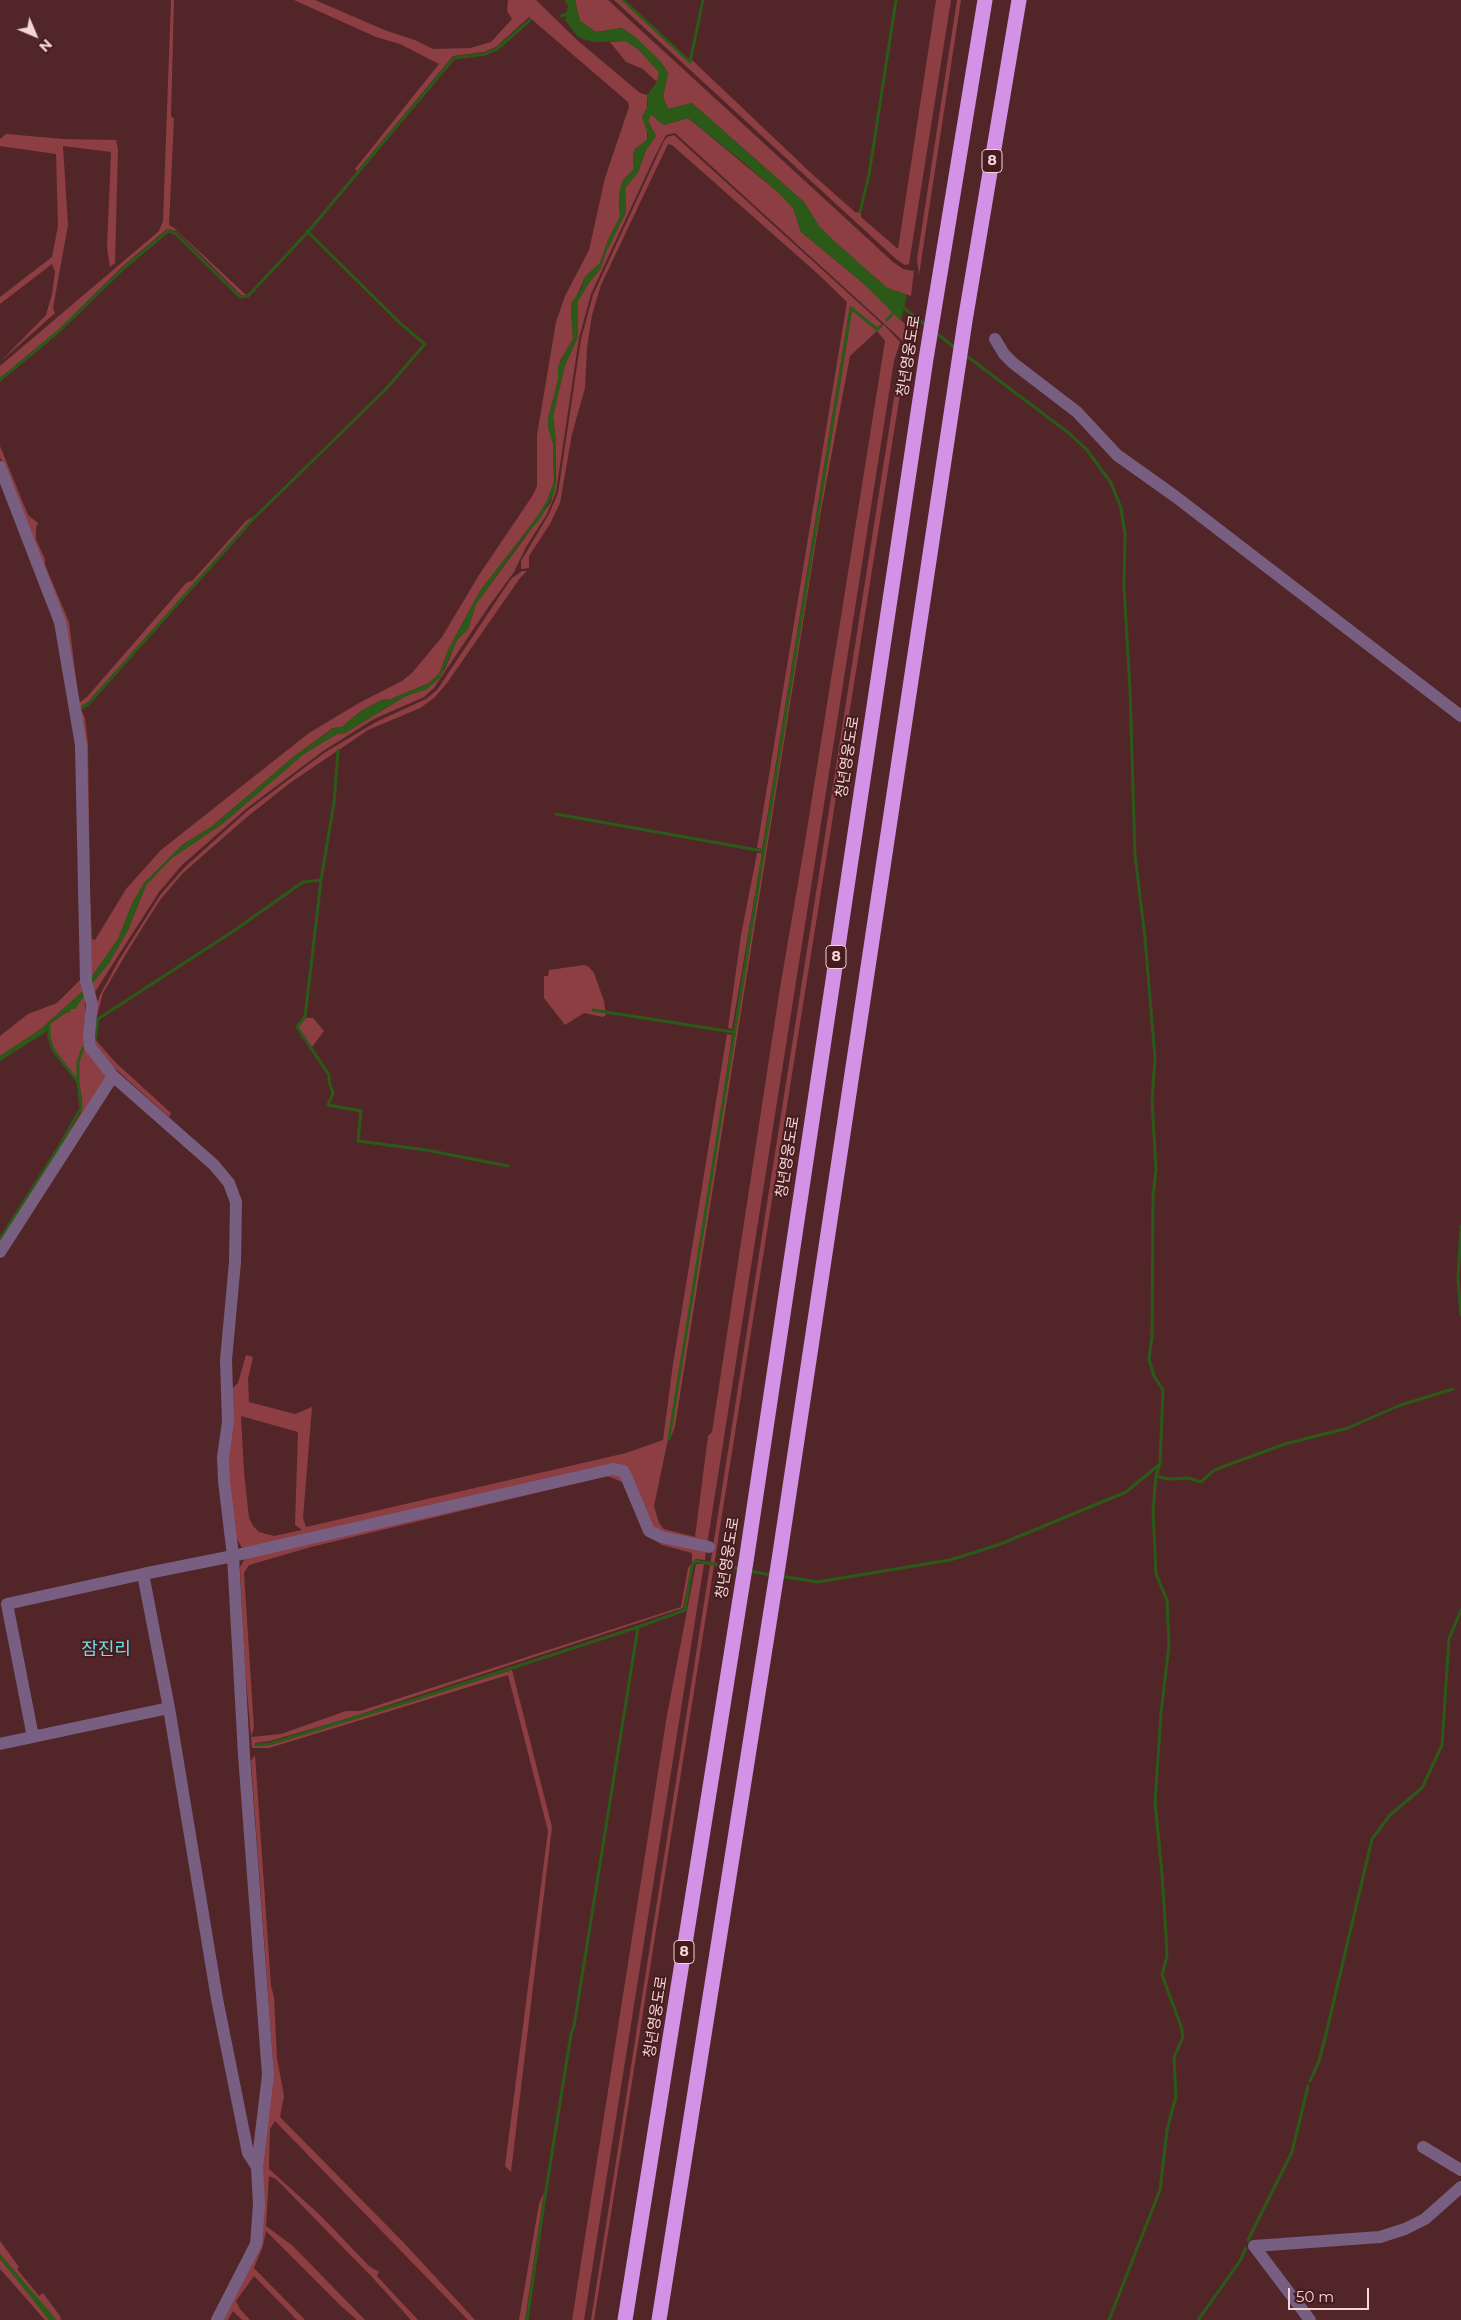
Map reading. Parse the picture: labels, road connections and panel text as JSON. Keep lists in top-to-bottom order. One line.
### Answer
{"streets":{"highway":["8","청년영웅도로"]},"districts":["잠진리"],"scale_bar":"50 m","north":"bottom right"}
